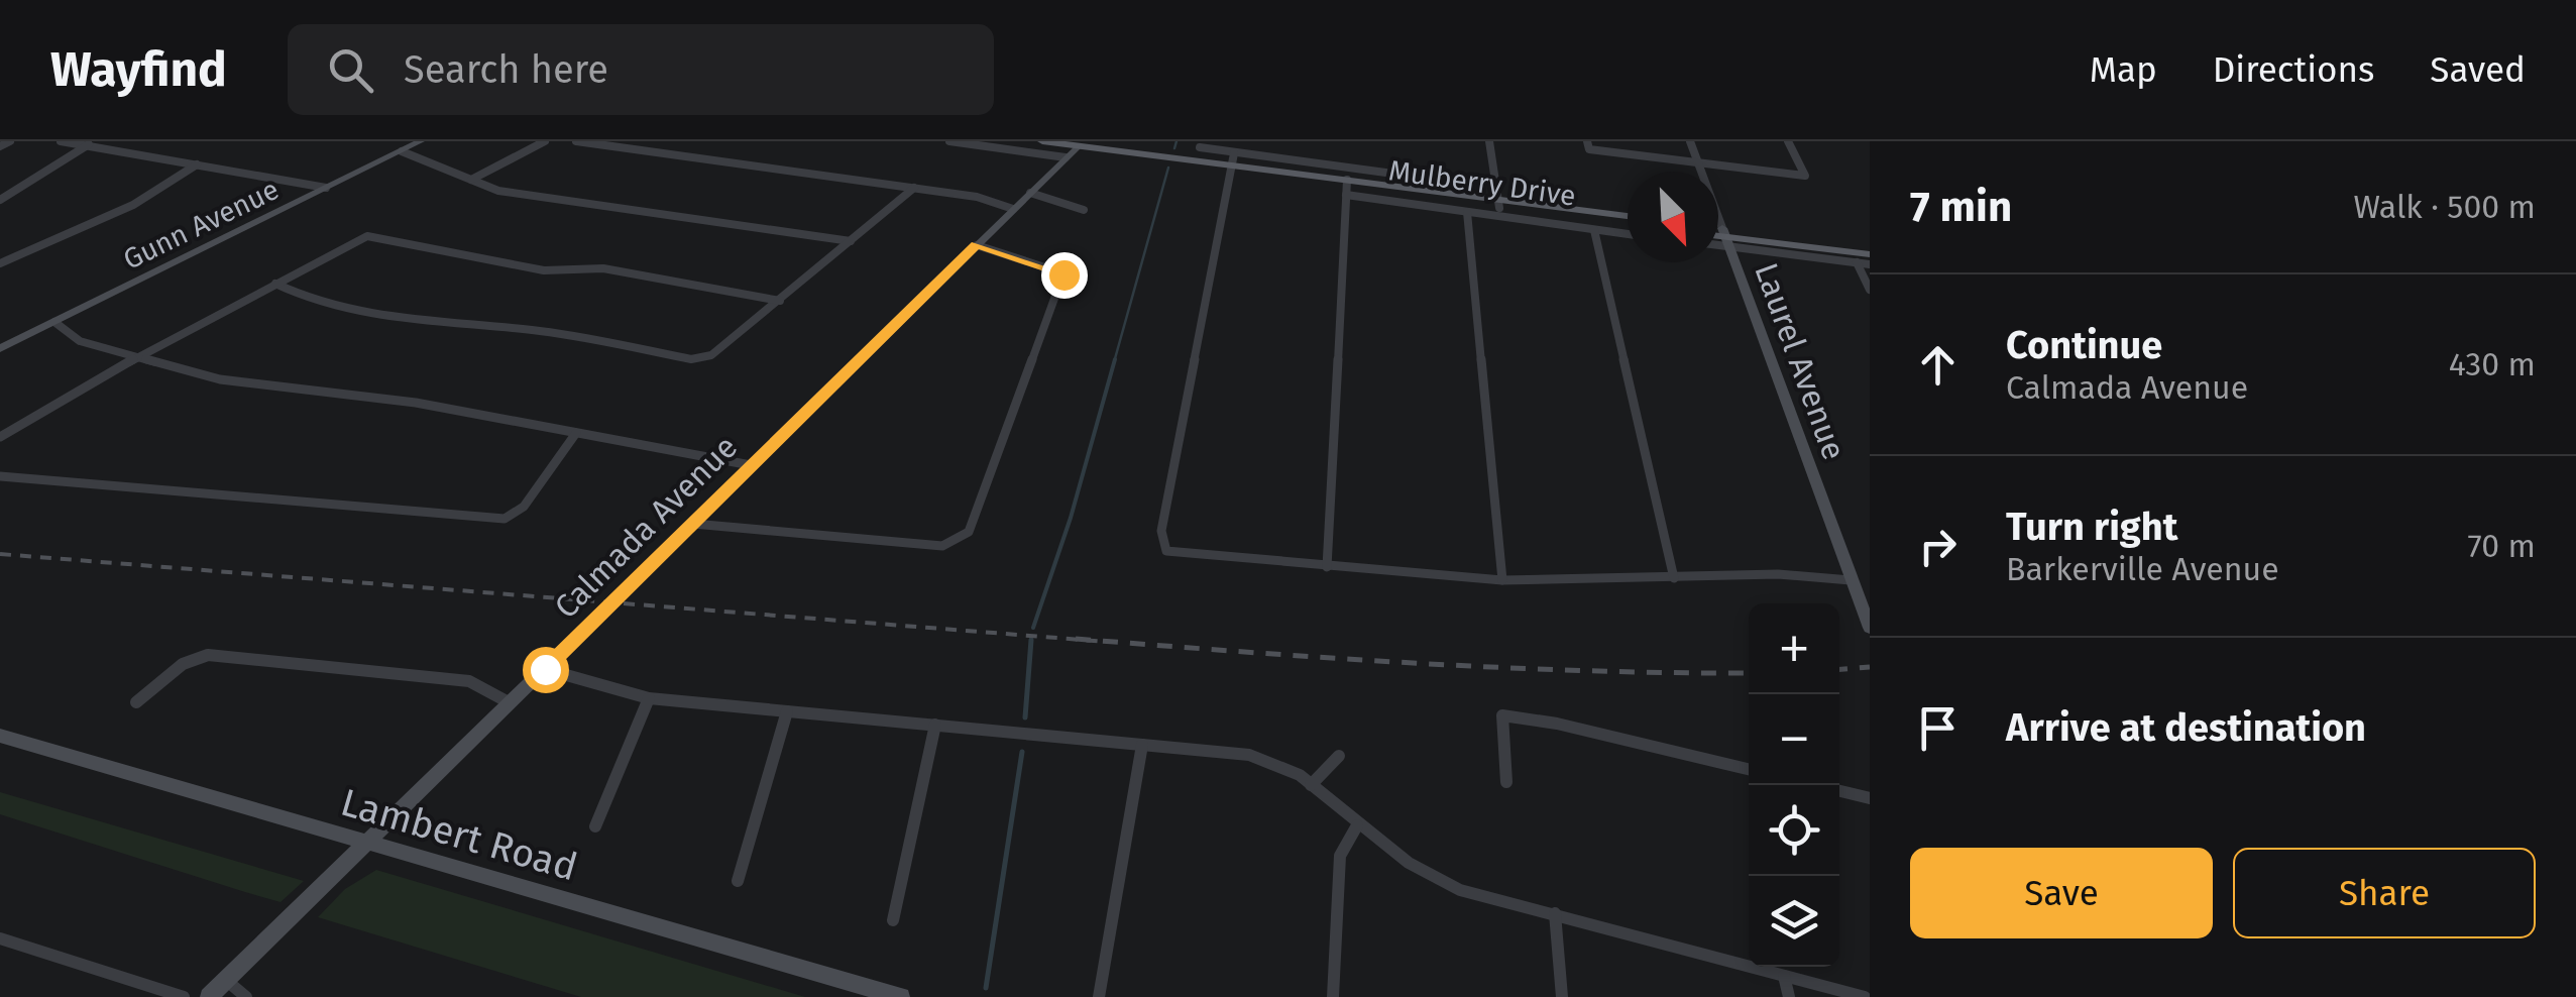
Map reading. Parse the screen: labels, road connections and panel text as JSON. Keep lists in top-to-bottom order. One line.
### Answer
{"streets":{"main road":["Mulberry Drive"],"street":["Gunn Avenue","Laurel Avenue","Calmada Avenue","Lambert Road"]},"crossings":[["Mulberry Drive","Calmada Avenue"],["Calmada Avenue","Lambert Road"]],"north":"bottom right","page":{"header":"Wayfind","search":"Search here","nav":["Map","Directions","Saved"],"heading":["7 min","Walk · 500 m"],"list":[["Continue","Calmada Avenue","430 m"],["Turn right","Barkerville Avenue","70 m"],"Arrive at destination"],"map_buttons":["+","−"],"buttons":["Save","Share"]}}
